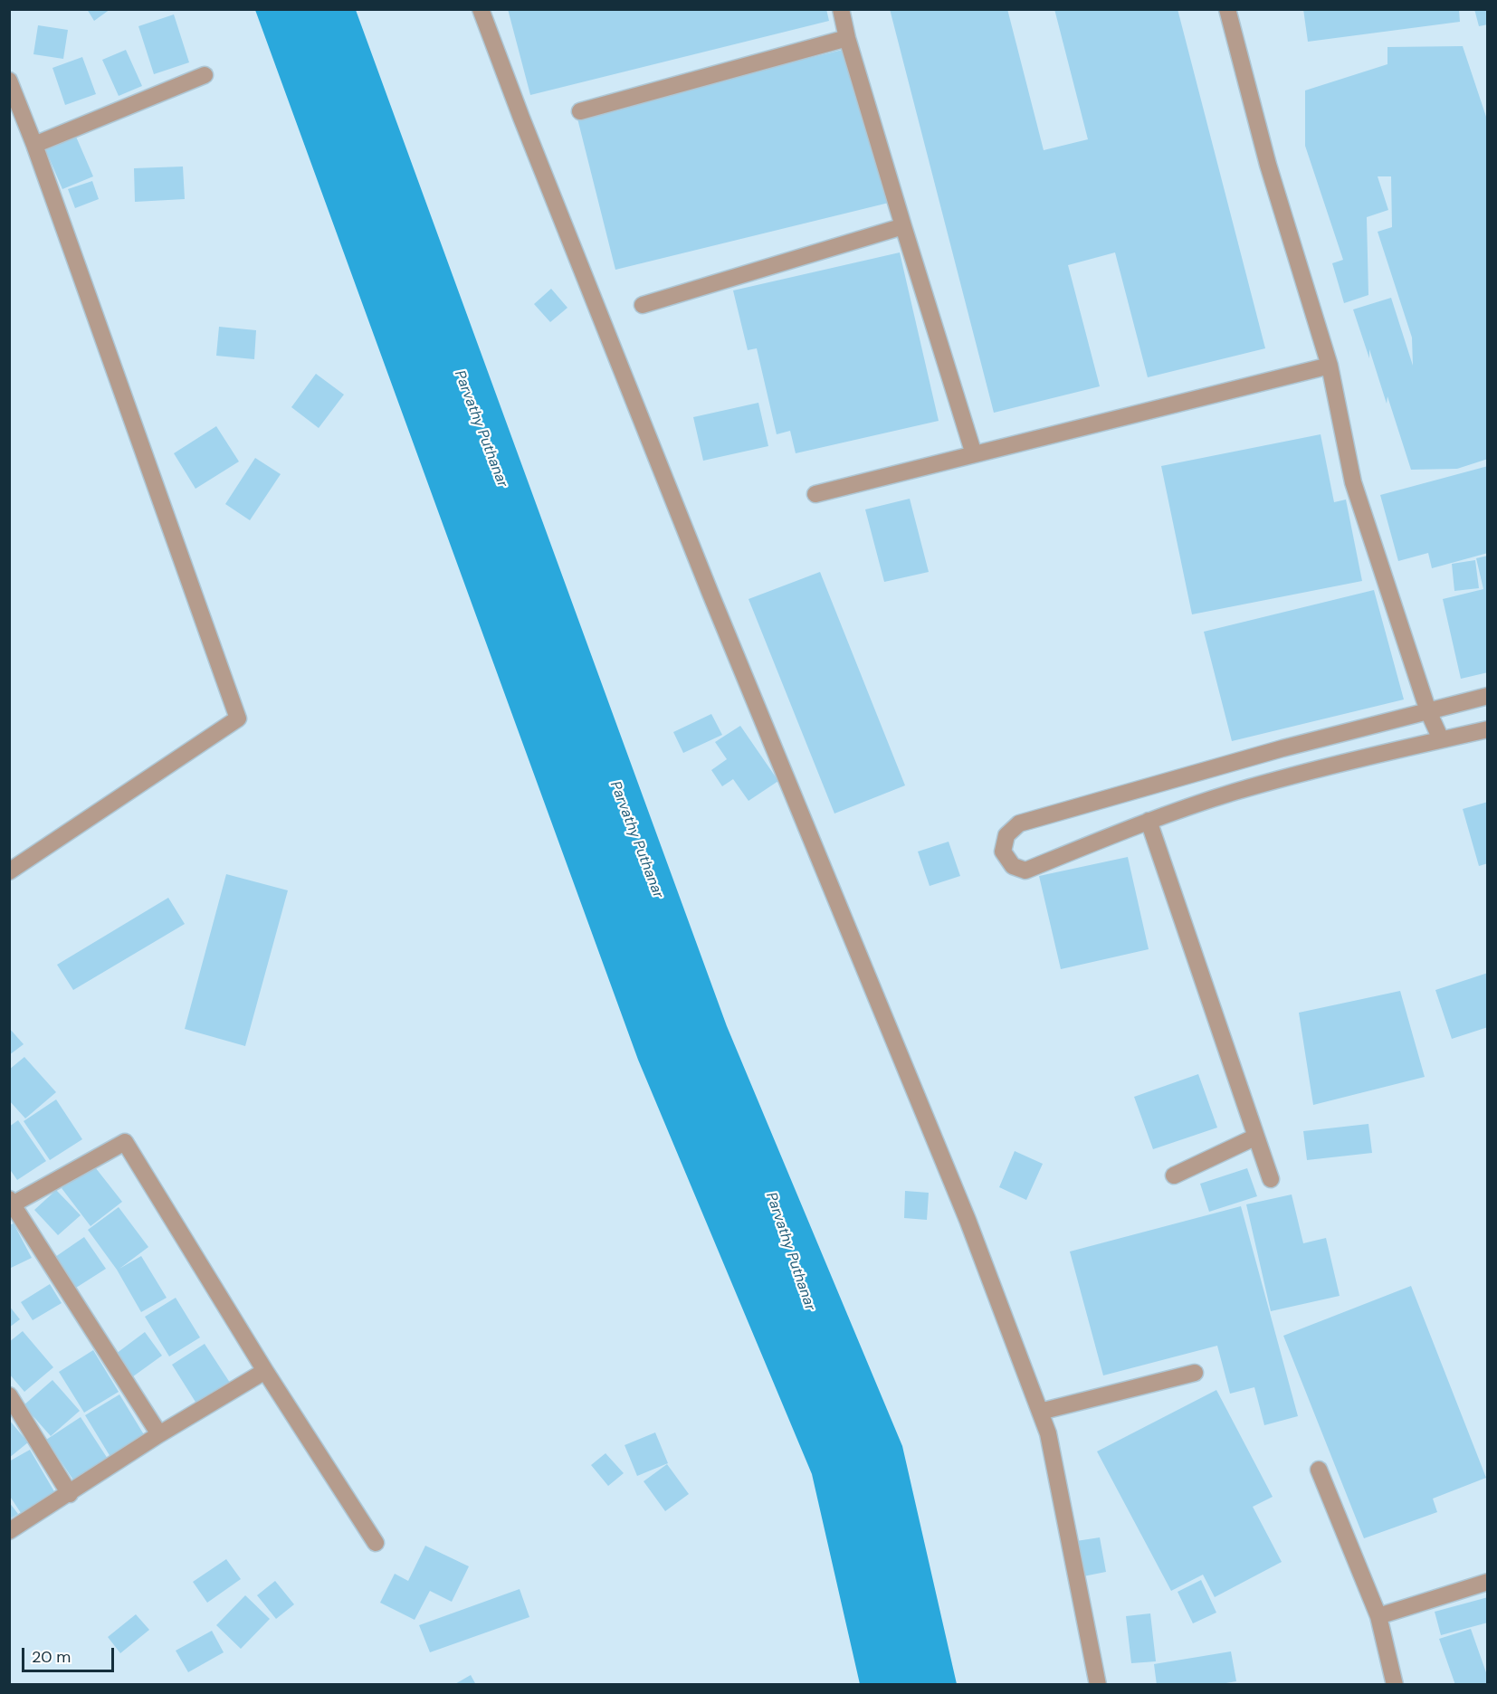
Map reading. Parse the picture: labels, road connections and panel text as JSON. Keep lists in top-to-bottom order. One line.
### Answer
{"water":["Parvathy Puthanar"],"scale_bar":"20 m"}
